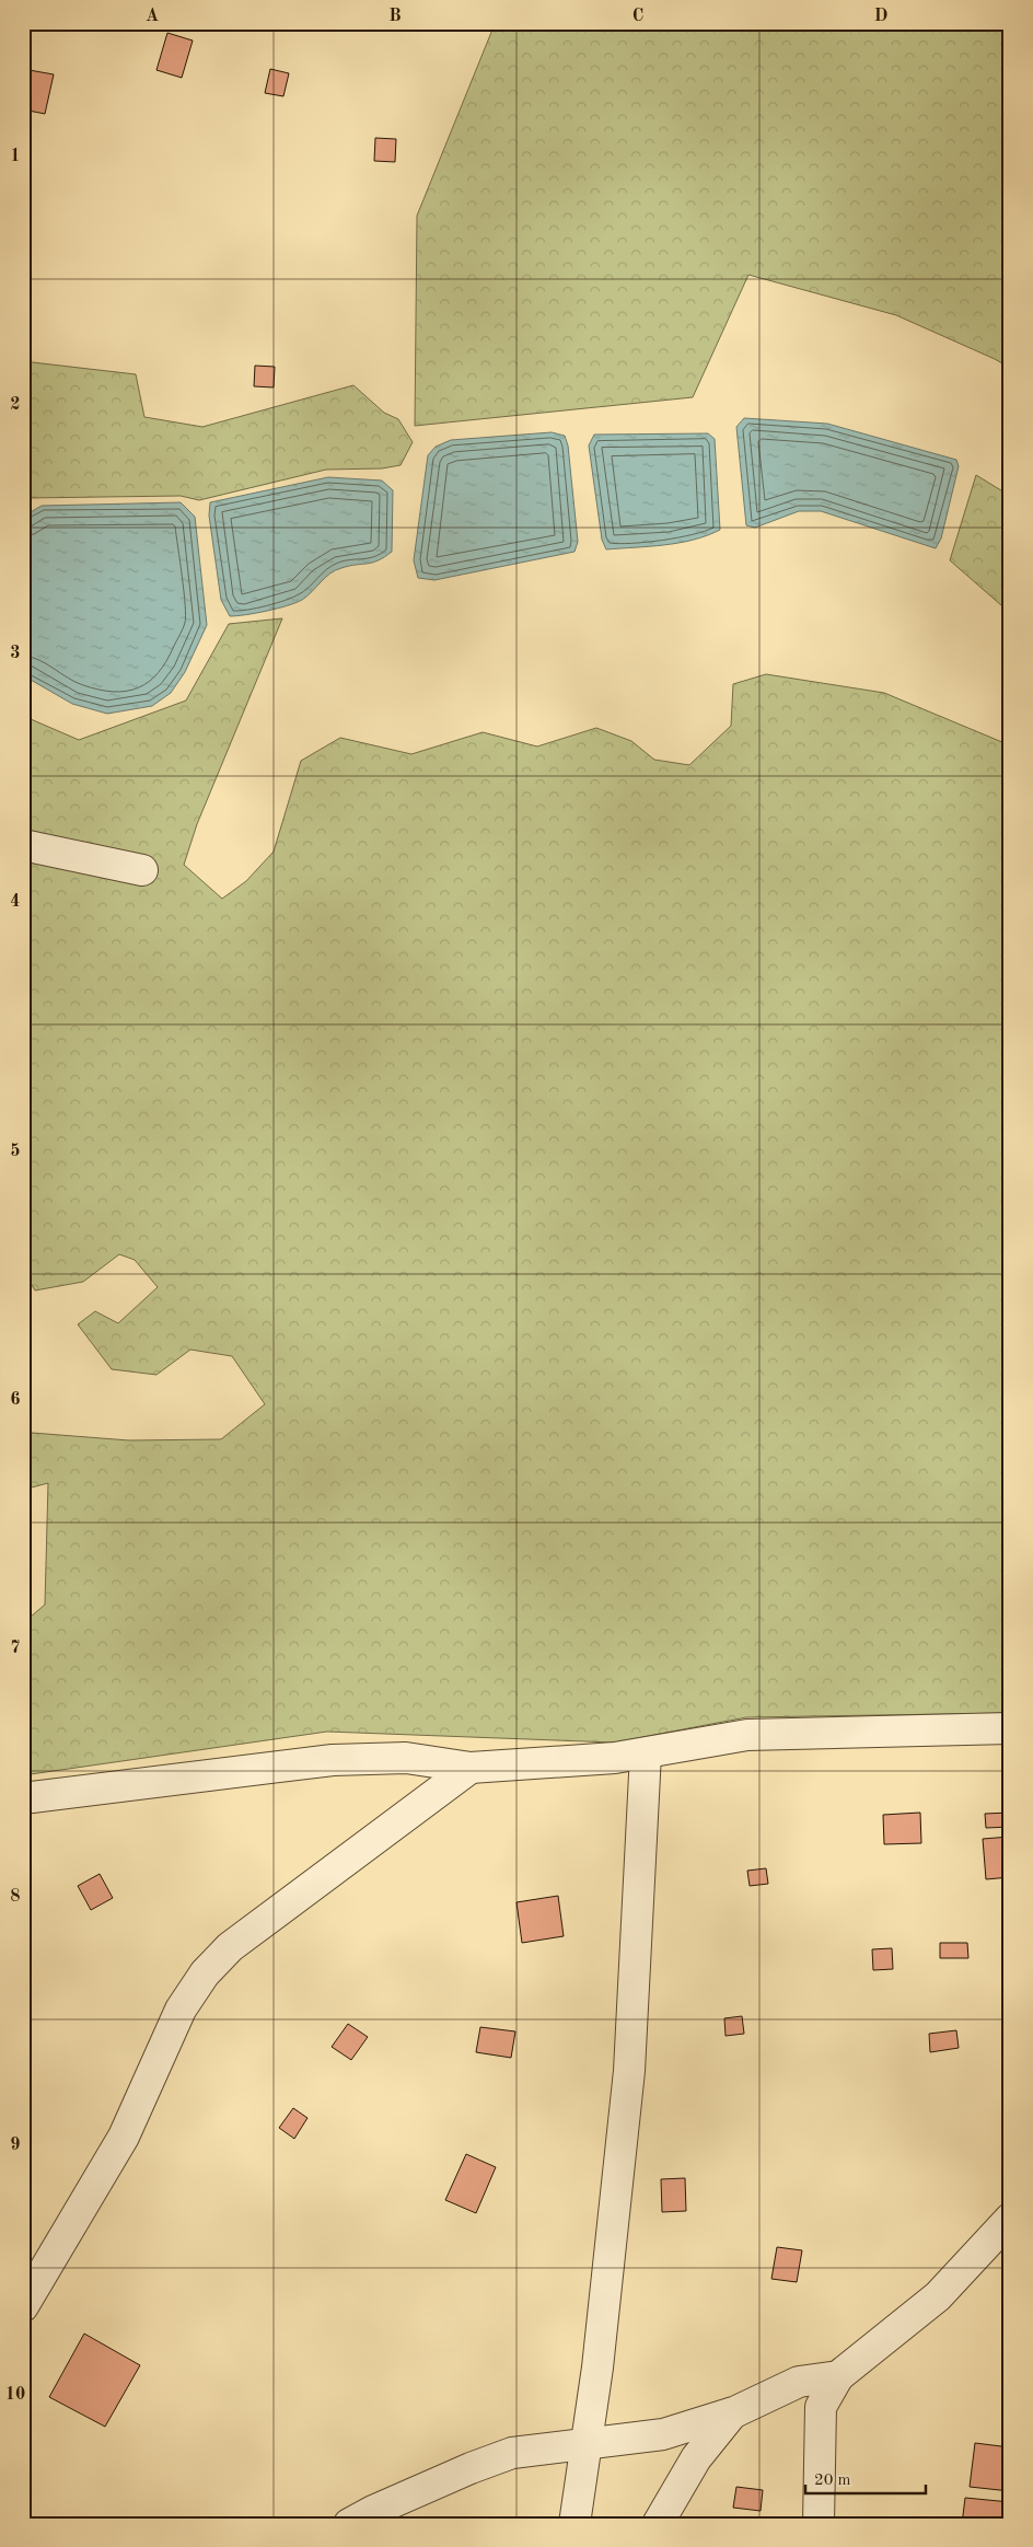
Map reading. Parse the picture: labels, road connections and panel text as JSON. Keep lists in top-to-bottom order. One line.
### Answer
{"scale_bar":"20 m","grid":{"columns":["A","B","C","D"],"rows":["1","2","3","4","5","6","7","8","9","10"]}}
